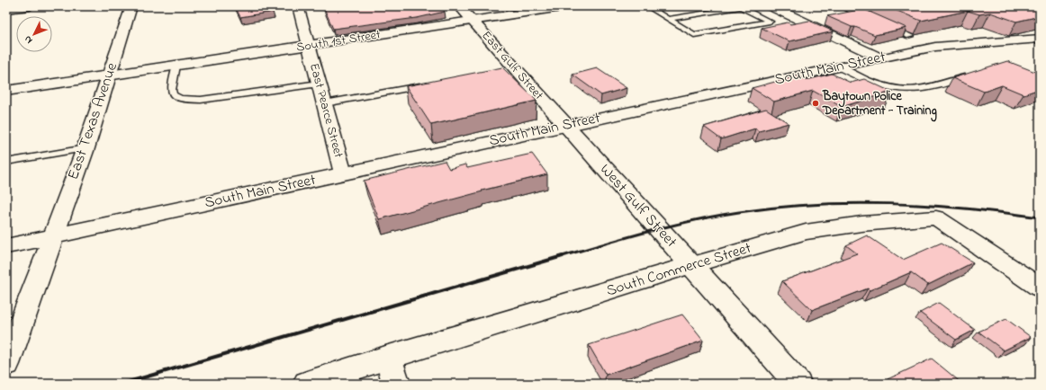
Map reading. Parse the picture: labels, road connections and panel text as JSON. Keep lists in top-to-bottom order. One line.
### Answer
{"streets":{"street":["South 1st Street","East Gulf Street","South Main Street","East Pearce Street","East Texas Avenue","West Gulf Street","South Commerce Street"]},"crossings":[["South 1st Street","East Gulf Street"],["South 1st Street","East Pearce Street"],["South 1st Street","East Texas Avenue"],["East Gulf Street","South Main Street"],["East Gulf Street","West Gulf Street"],["South Main Street","East Pearce Street"],["South Main Street","East Texas Avenue"],["South Main Street","West Gulf Street"],["West Gulf Street","South Commerce Street"]],"places":["Baytown Police Department - Training"],"north":"bottom left"}
